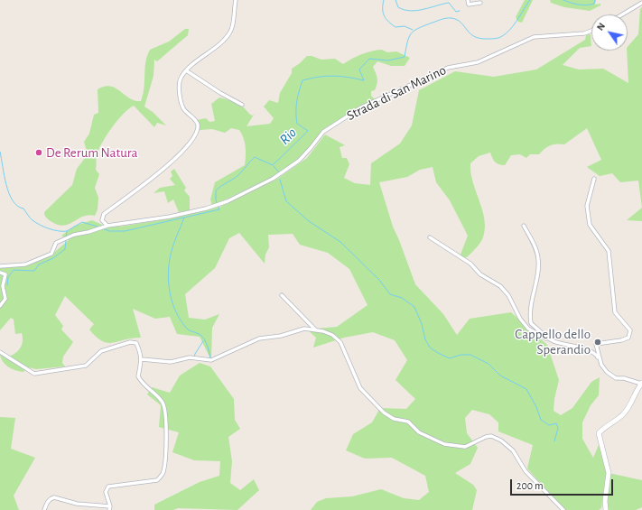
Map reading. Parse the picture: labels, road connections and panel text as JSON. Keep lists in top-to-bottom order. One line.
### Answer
{"streets":{"street":["Strada di San Marino"]},"water":["Rio"],"places":["De Rerum Natura","Cappello dello Sperandio"],"scale_bar":"200 m","north":"top left"}
